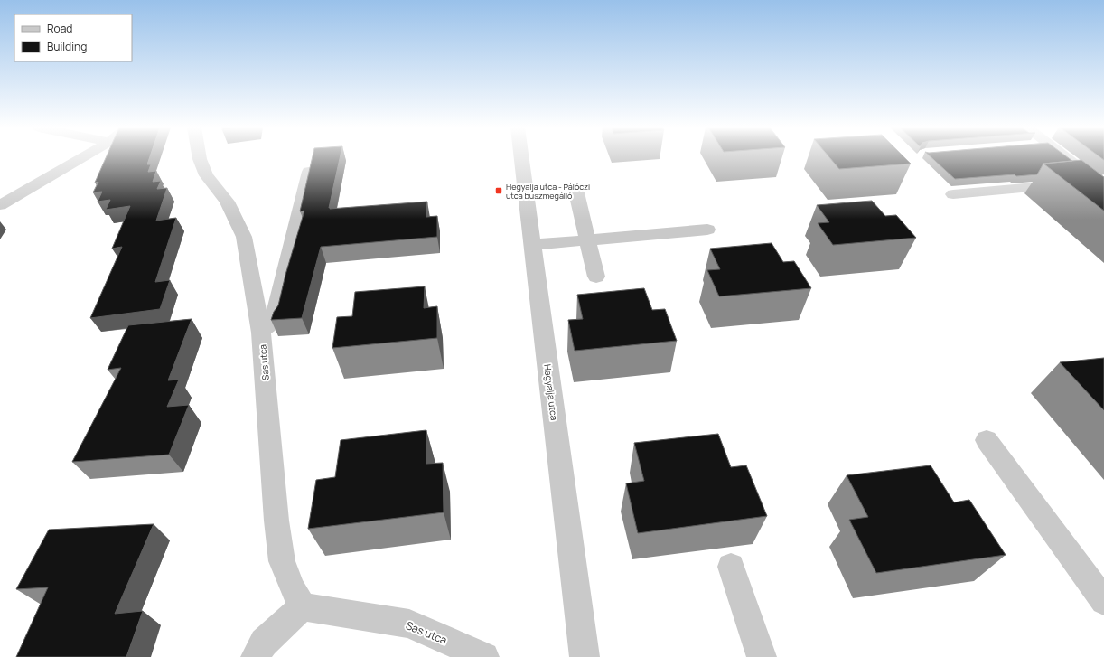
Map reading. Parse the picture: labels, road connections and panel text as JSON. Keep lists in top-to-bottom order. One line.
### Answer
{"streets":{"street":["Sas utca","Hegyalja utca"]},"places":{"transit":["Hegyalja utca - Pálóczi utca buszmegálló"]},"legend":["Road","Building"]}
